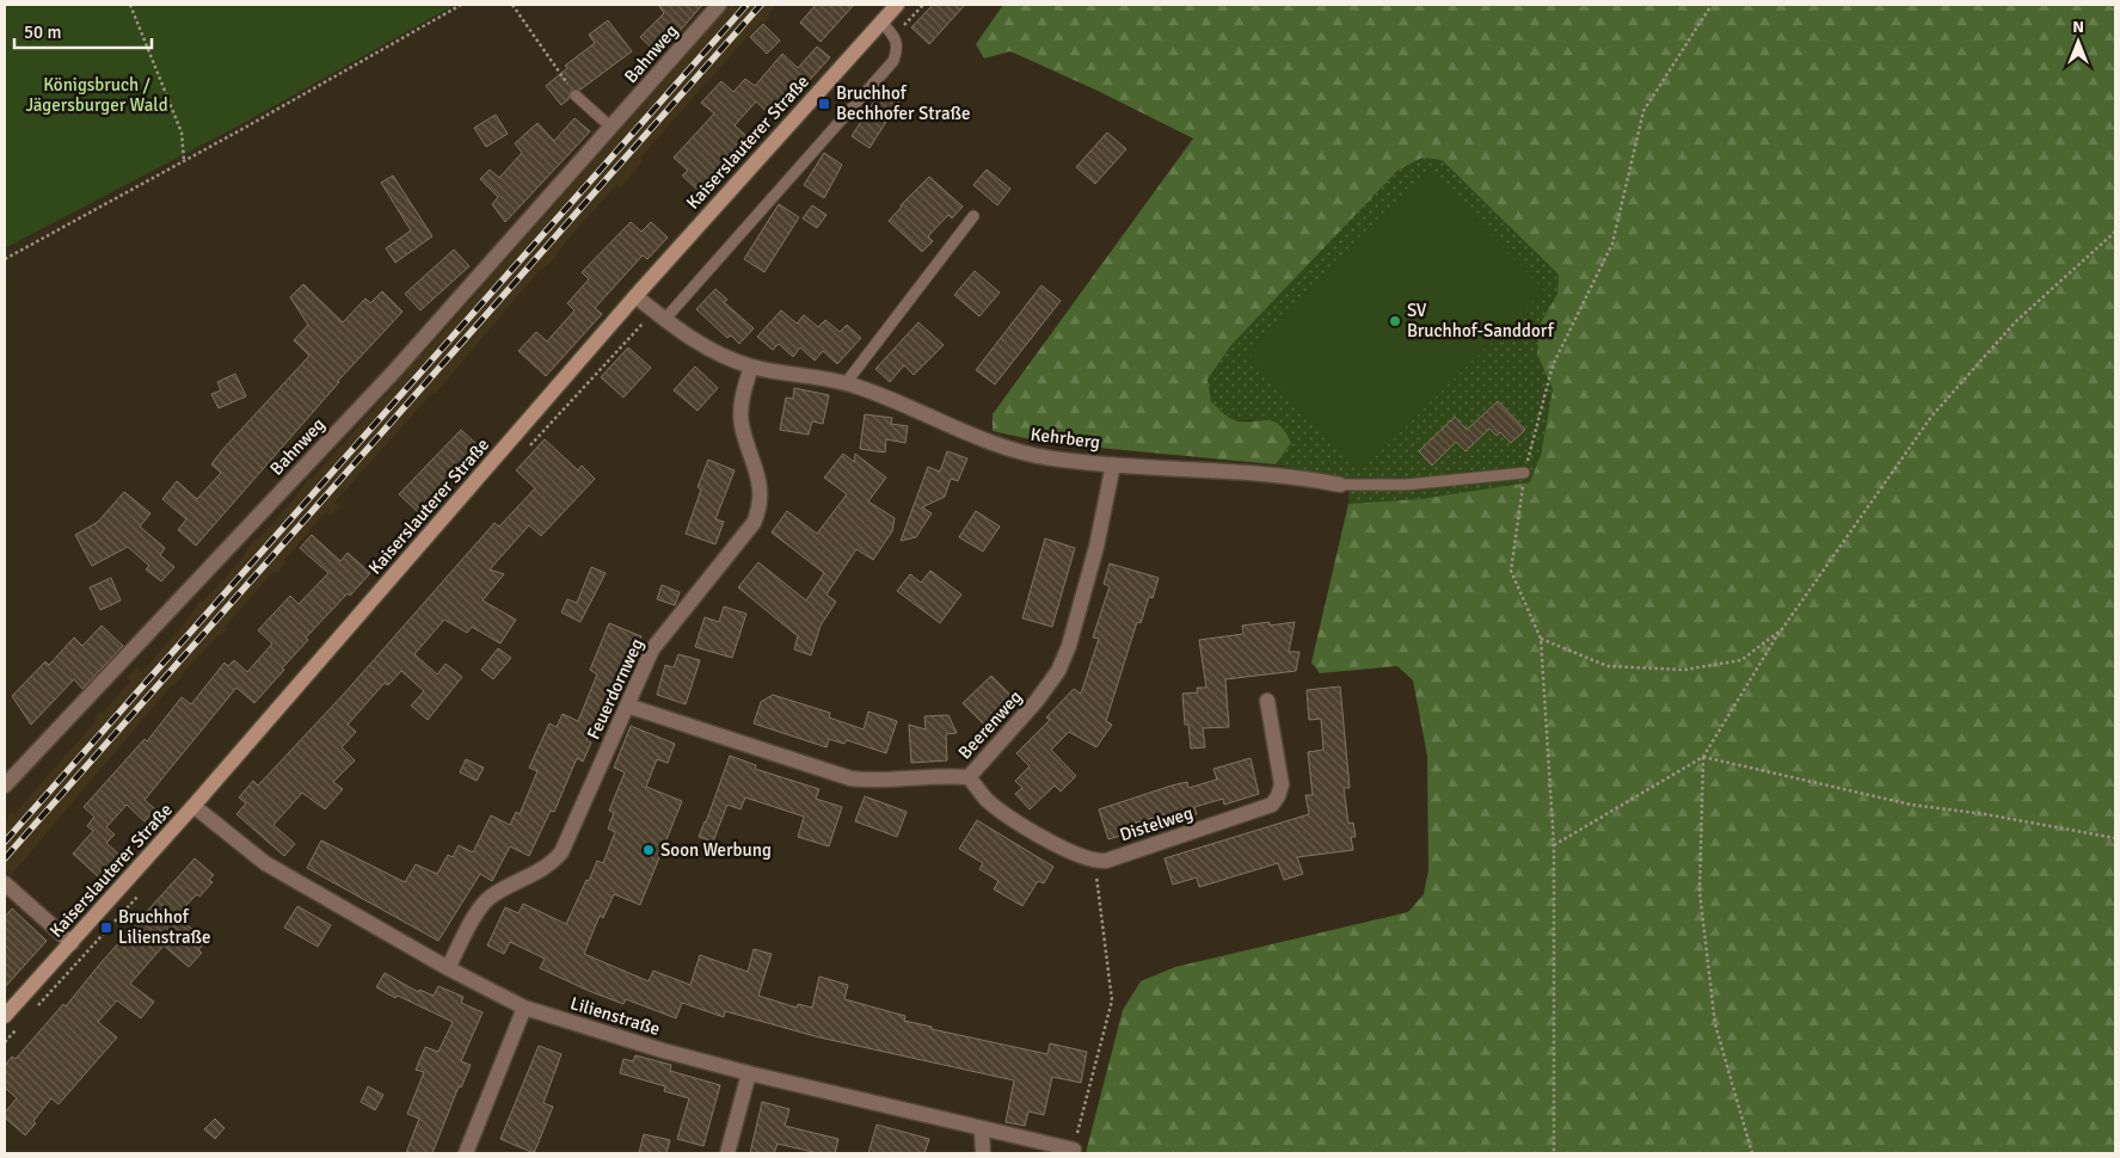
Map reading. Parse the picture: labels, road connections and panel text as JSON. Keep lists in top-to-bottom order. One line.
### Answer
{"streets":{"main road":["Kaiserslauterer Straße"],"street":["Bahnweg","Kehrberg","Feuerdornweg","Beerenweg","Distelweg","Lilienstraße"]},"crossings":[["Kaiserslauterer Straße","Kehrberg"],["Kaiserslauterer Straße","Lilienstraße"],["Kehrberg","Feuerdornweg"],["Kehrberg","Beerenweg"],["Feuerdornweg","Beerenweg"],["Feuerdornweg","Lilienstraße"]],"parks":["Königsbruch / Jägersburger Wald"],"places":{"transit":["Bruchhof Bechhofer Straße","Bruchhof Lilienstraße"],"other":["SV Bruchhof-Sanddorf","Soon Werbung"]},"scale_bar":"50 m","north":"top"}
